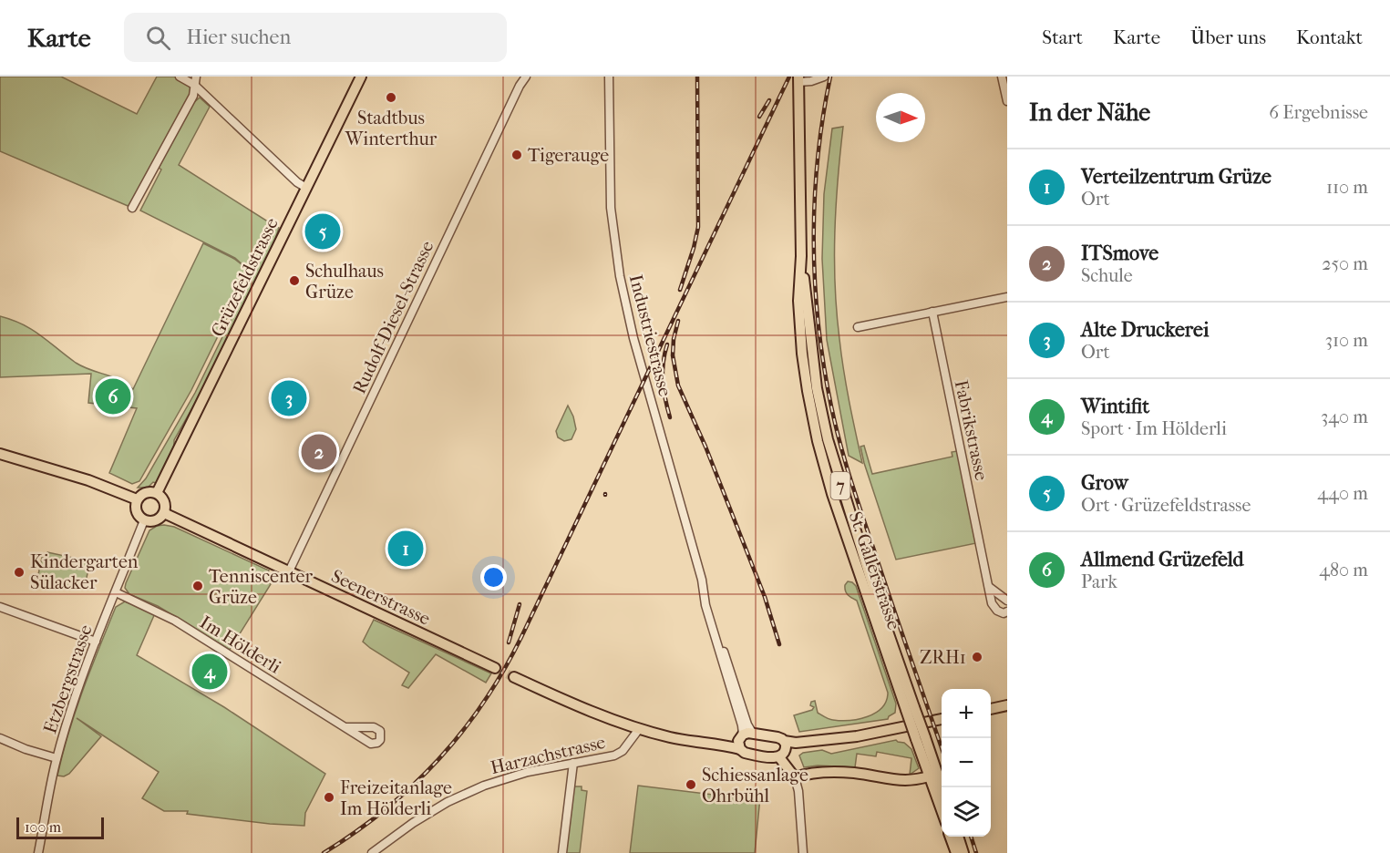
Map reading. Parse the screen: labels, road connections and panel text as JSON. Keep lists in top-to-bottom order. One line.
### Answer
{"streets":{"main road":["Grüzefeldstrasse","7","St. Gallerstrasse","Seenerstrasse"],"street":["Rudolf-Diesel-Strasse","Industriestrasse","Fabrikstrasse","Im Hölderli","Etzbergstrasse","Harzachstrasse"]},"crossings":[["Grüzefeldstrasse","Seenerstrasse"],["Grüzefeldstrasse","Etzbergstrasse"],["Rudolf-Diesel-Strasse","Seenerstrasse"],["Seenerstrasse","Etzbergstrasse"],["Im Hölderli","Etzbergstrasse"]],"places":["Stadtbus Winterthur","Tigerauge","Schulhaus Grüze","Kindergarten Sülacker","Tenniscenter Grüze","ZRH1","Schiessanlage Ohrbühl","Freizeitanlage Im Hölderli"],"scale_bar":"100 m","north":"right","page":{"header":"Karte","search":"Hier suchen","nav":["Start","Karte","Über uns","Kontakt"],"heading":["In der Nähe","6 Ergebnisse"],"list":[{"mark":"1","name":"Verteilzentrum Grüze","note":"Ort","value":"110 m"},{"mark":"2","name":"ITSmove","note":"Schule","value":"250 m"},{"mark":"3","name":"Alte Druckerei","note":"Ort","value":"310 m"},{"mark":"4","name":"Wintifit","note":"Sport · Im Hölderli","value":"340 m"},{"mark":"5","name":"Grow","note":"Ort · Grüzefeldstrasse","value":"440 m"},{"mark":"6","name":"Allmend Grüzefeld","note":"Park","value":"480 m"}],"pins":["5","6","3","2","1","4"],"map_buttons":["+","−"],"scale":"100 m"}}
